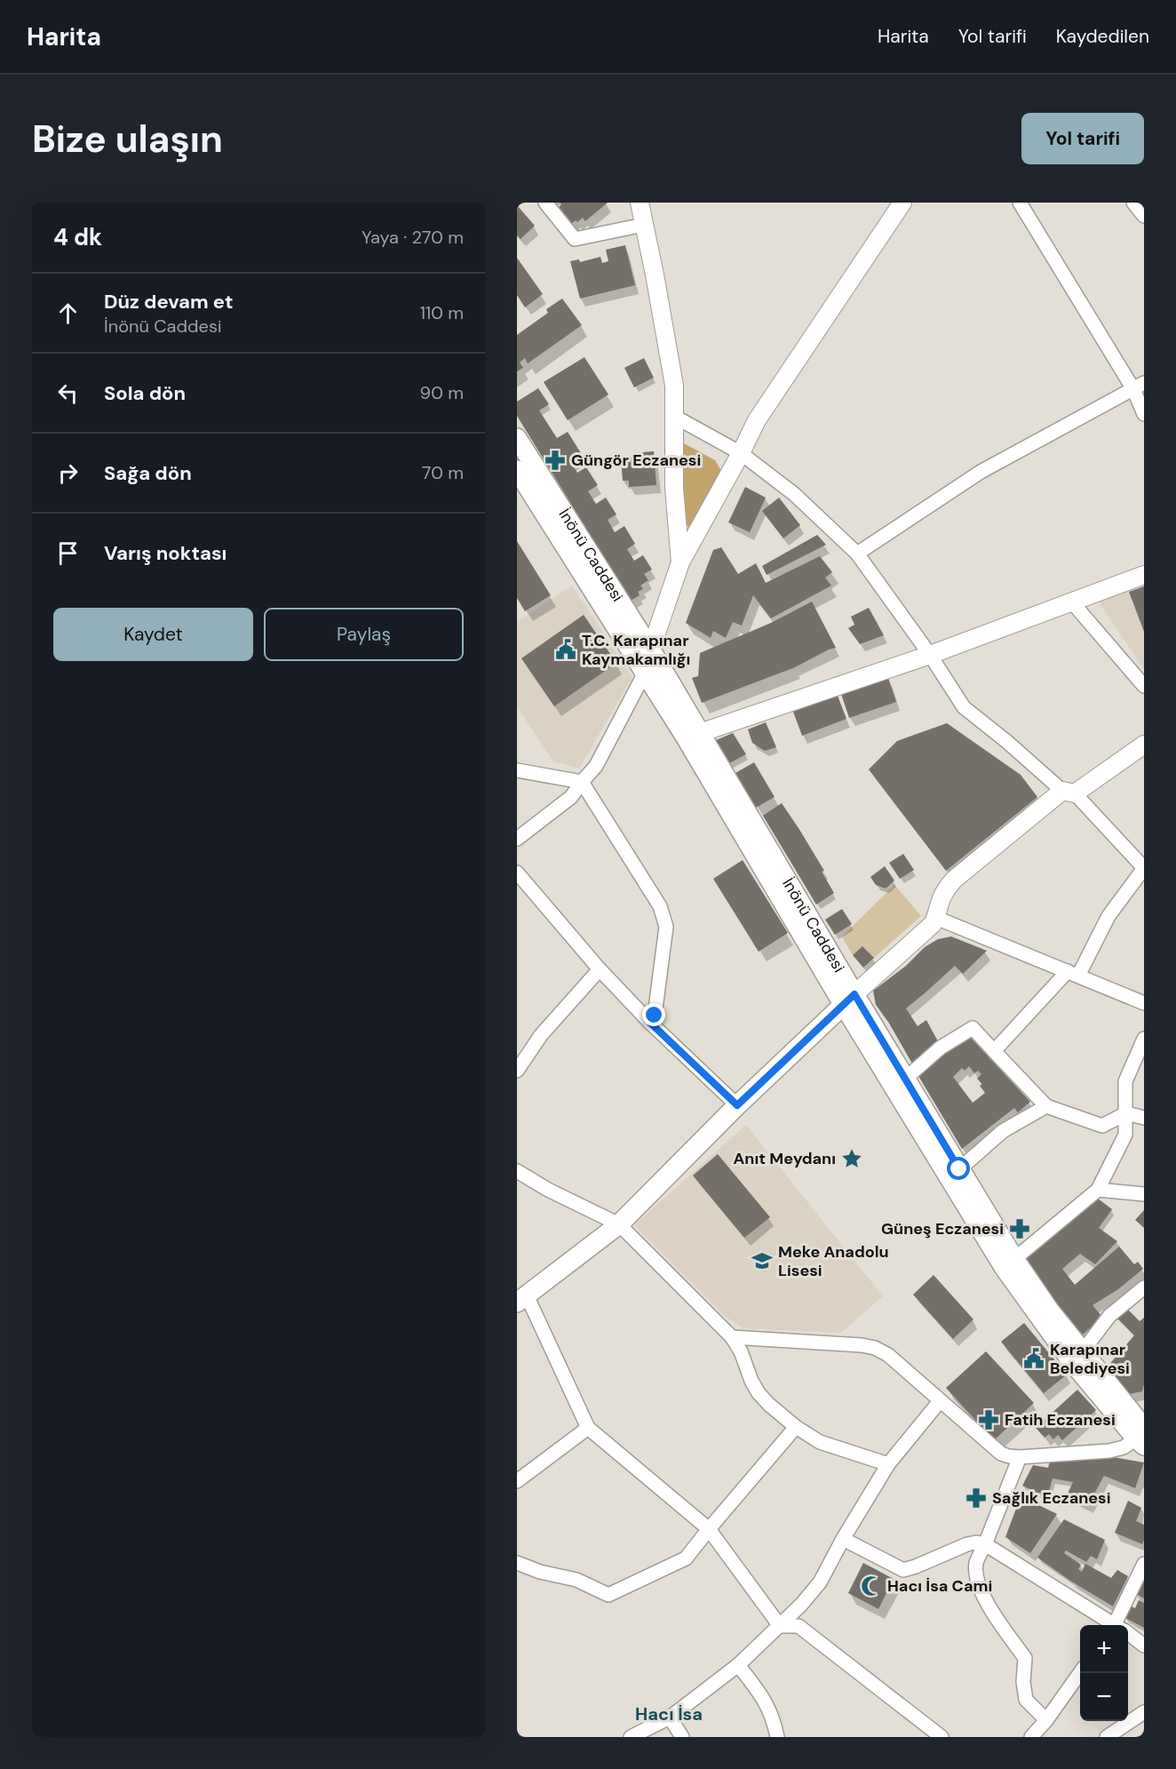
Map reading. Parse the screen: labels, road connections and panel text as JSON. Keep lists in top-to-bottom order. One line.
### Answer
{"streets":{"main road":["İnönü Caddesi"]},"districts":["Hacı İsa"],"places":{"pharmacy":["Güngör Eczanesi","Güneş Eczanesi","Fatih Eczanesi","Sağlık Eczanesi"],"public building":["T.C. Karapınar Kaymakamlığı","Karapınar Belediyesi"],"place":["Anıt Meydanı"],"school or university":["Meke Anadolu Lisesi"],"mosque":["Hacı İsa Cami"]},"page":{"header":"Harita","nav":["Harita","Yol tarifi","Kaydedilen"],"buttons":["Yol tarifi",["Kaydet","Paylaş"]],"title":"Bize ulaşın","heading":["4 dk","Yaya · 270 m"],"list":[["Düz devam et","İnönü Caddesi","110 m"],["Sola dön","90 m"],["Sağa dön","70 m"],"Varış noktası"],"map_buttons":["+","−"]}}
